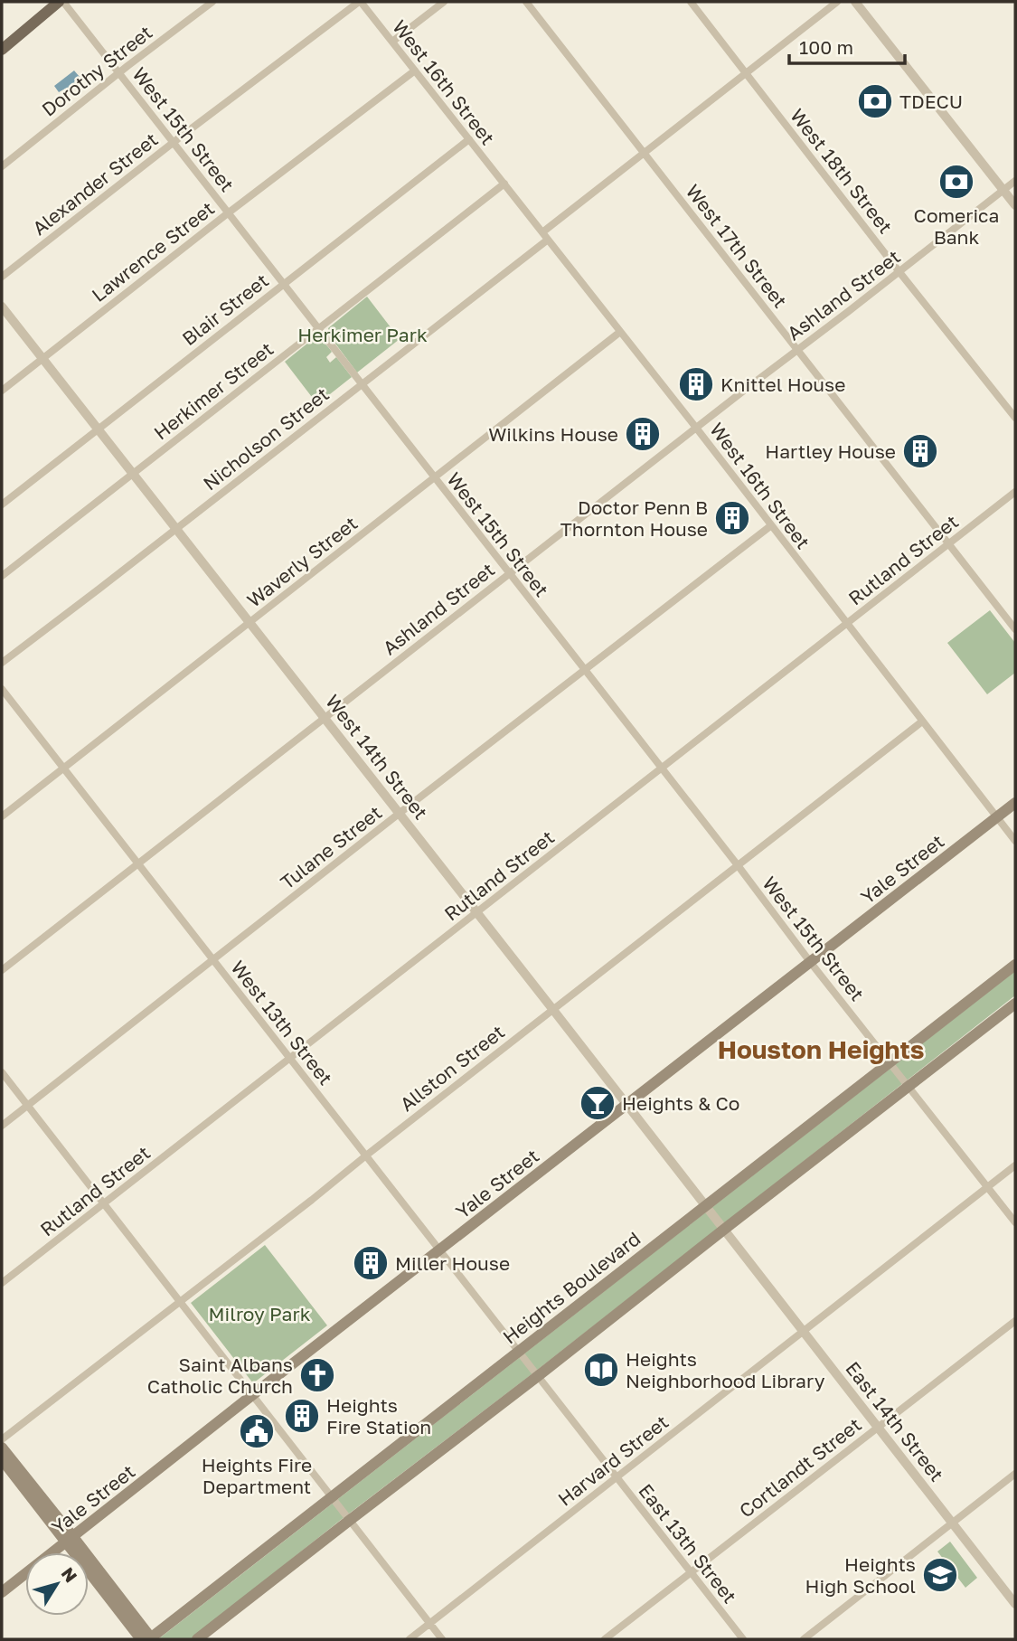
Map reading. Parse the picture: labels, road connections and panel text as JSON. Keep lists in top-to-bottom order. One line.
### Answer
{"streets":{"main road":["Yale Street","Heights Boulevard"],"street":["Dorothy Street","West 16th Street","West 15th Street","West 18th Street","Alexander Street","West 17th Street","Lawrence Street","Ashland Street","Blair Street","Herkimer Street","Nicholson Street","Rutland Street","Waverly Street","West 14th Street","Tulane Street","West 13th Street","Allston Street","East 14th Street","Harvard Street","Cortlandt Street","East 13th Street"]},"crossings":[["Dorothy Street","West 15th Street"],["West 16th Street","Alexander Street"],["West 16th Street","Lawrence Street"],["West 16th Street","Ashland Street"],["West 16th Street","Blair Street"],["West 16th Street","Herkimer Street"],["West 16th Street","Nicholson Street"],["West 16th Street","Rutland Street"],["West 16th Street","Waverly Street"],["West 16th Street","Tulane Street"],["West 16th Street","Yale Street"],["West 16th Street","Allston Street"],["West 15th Street","Alexander Street"],["West 15th Street","Lawrence Street"],["West 15th Street","Ashland Street"],["West 15th Street","Blair Street"],["West 15th Street","Herkimer Street"],["West 15th Street","Nicholson Street"],["West 15th Street","Rutland Street"],["West 15th Street","Waverly Street"],["West 15th Street","Tulane Street"],["West 15th Street","Yale Street"],["West 15th Street","Allston Street"],["West 15th Street","Heights Boulevard"],["West 15th Street","Harvard Street"],["West 18th Street","Ashland Street"],["West 17th Street","Ashland Street"],["West 17th Street","Rutland Street"],["Lawrence Street","West 14th Street"],["Ashland Street","West 14th Street"],["Ashland Street","West 13th Street"],["Blair Street","West 14th Street"],["Herkimer Street","West 14th Street"],["Nicholson Street","West 14th Street"],["Rutland Street","West 14th Street"],["Rutland Street","West 13th Street"],["Waverly Street","West 14th Street"],["Waverly Street","West 13th Street"],["West 14th Street","Tulane Street"],["West 14th Street","Yale Street"],["West 14th Street","Allston Street"],["West 14th Street","Heights Boulevard"],["West 14th Street","East 14th Street"],["Tulane Street","West 13th Street"],["Yale Street","West 13th Street"],["West 13th Street","Allston Street"],["West 13th Street","Heights Boulevard"],["West 13th Street","East 13th Street"],["East 14th Street","Harvard Street"],["East 14th Street","Cortlandt Street"],["Harvard Street","East 13th Street"],["Cortlandt Street","East 13th Street"]],"districts":["Houston Heights"],"parks":["Herkimer Park","Milroy Park"],"places":{"bank":["TDECU","Comerica Bank"],"building":["Knittel House","Wilkins House","Hartley House","Doctor Penn B Thornton House","Miller House","Heights Fire Station"],"bar":["Heights & Co"],"library":["Heights Neighborhood Library"],"church":["Saint Albans Catholic Church"],"public building":["Heights Fire Department"],"school or university":["Heights High School"]},"scale_bar":"100 m","north":"top right"}
